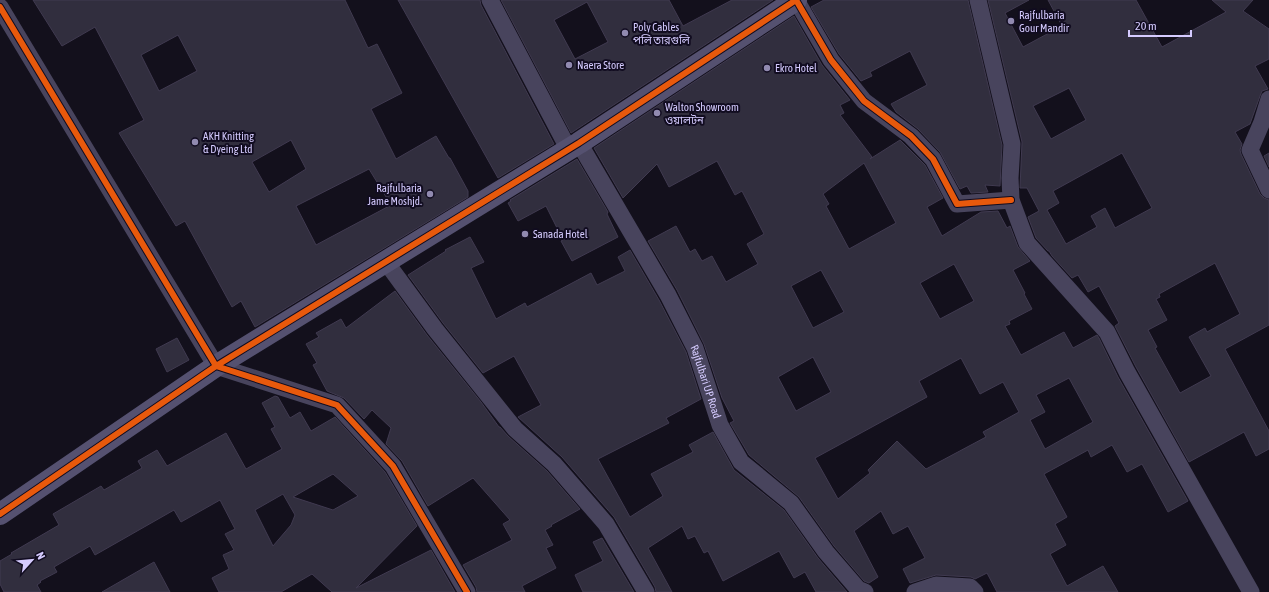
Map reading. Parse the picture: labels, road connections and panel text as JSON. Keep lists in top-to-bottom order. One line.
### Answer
{"streets":{"street":["Rajfulbari UP Road"]},"places":["Rajfulbaria Gour Mandir","Poly Cables পলি তারগুলি","Naera Store","Ekro Hotel","Walton Showroom ওয়ালটন","AKH Knitting & Dyeing Ltd","Rajfulbaria Jame Moshjd.","Sanada Hotel"],"scale_bar":"20 m","north":"top right"}
